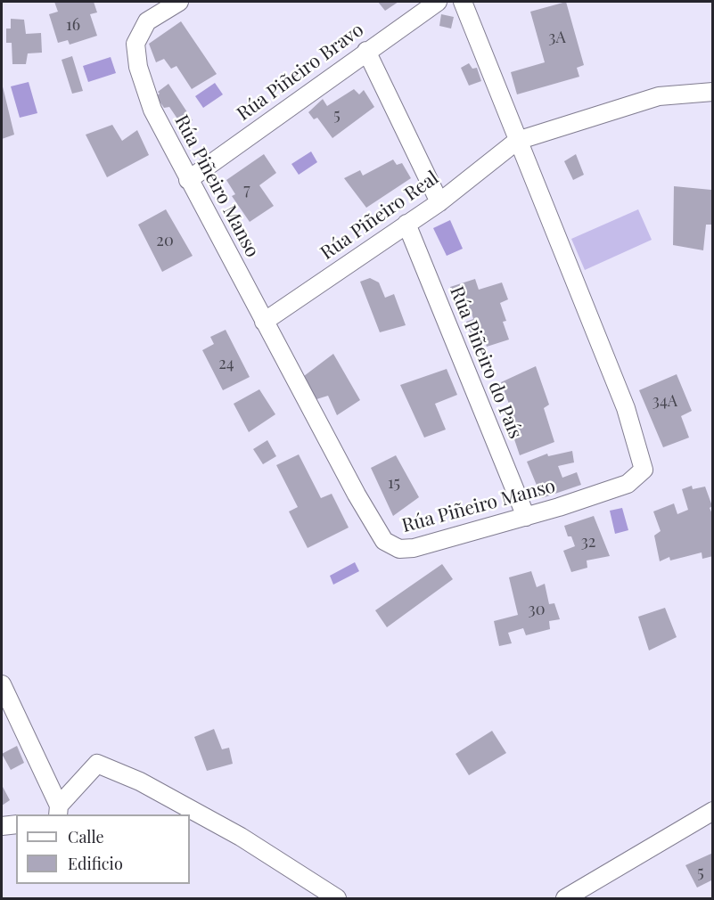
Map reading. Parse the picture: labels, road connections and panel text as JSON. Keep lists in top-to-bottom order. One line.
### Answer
{"streets":{"street":["Rúa Piñeiro Bravo","Rúa Piñeiro Manso","Rúa Piñeiro Real","Rúa Piñeiro do País"]},"crossings":[["Rúa Piñeiro Bravo","Rúa Piñeiro Manso"],["Rúa Piñeiro Manso","Rúa Piñeiro Real"],["Rúa Piñeiro Manso","Rúa Piñeiro do País"],["Rúa Piñeiro Real","Rúa Piñeiro do País"]],"house_numbers":["16","3A","5","7","20","24","34A","15","32","30","5"],"legend":["Calle","Edificio"]}
